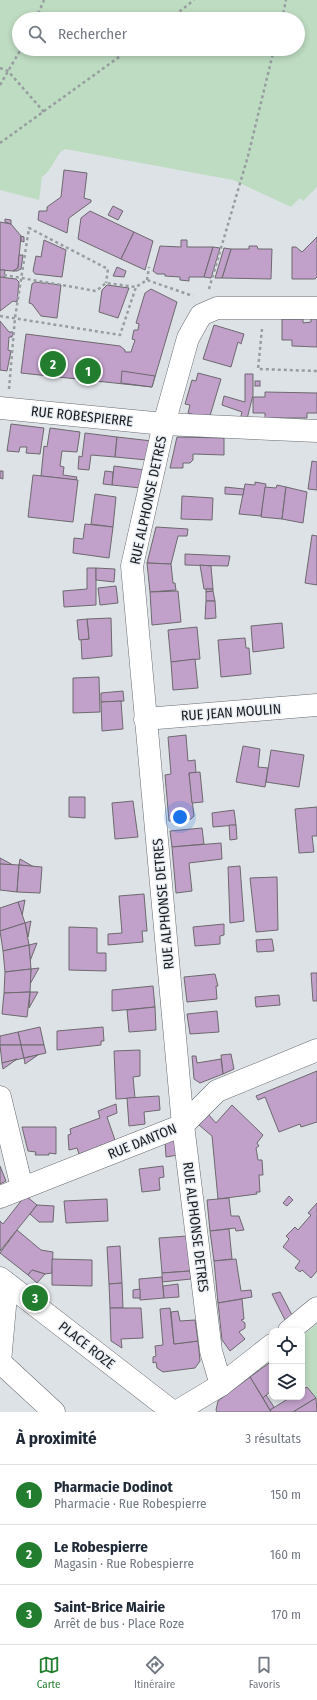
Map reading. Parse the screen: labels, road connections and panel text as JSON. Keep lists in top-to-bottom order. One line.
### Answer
{"streets":{"street":["RUE ROBESPIERRE","RUE ALPHONSE DETRES","RUE JEAN MOULIN","RUE DANTON","PLACE ROZE"]},"crossings":[["RUE ROBESPIERRE","RUE ALPHONSE DETRES"],["RUE ALPHONSE DETRES","RUE JEAN MOULIN"],["RUE ALPHONSE DETRES","RUE DANTON"]],"page":{"search":"Rechercher","pins":["2","1","3"],"heading":["À proximité","3 résultats"],"list":[{"mark":"1","name":"Pharmacie Dodinot","note":"Pharmacie · Rue Robespierre","value":"150 m"},{"mark":"2","name":"Le Robespierre","note":"Magasin · Rue Robespierre","value":"160 m"},{"mark":"3","name":"Saint-Brice Mairie","note":"Arrêt de bus · Place Roze","value":"170 m"}],"nav":["Carte","Itinéraire","Favoris"]}}
